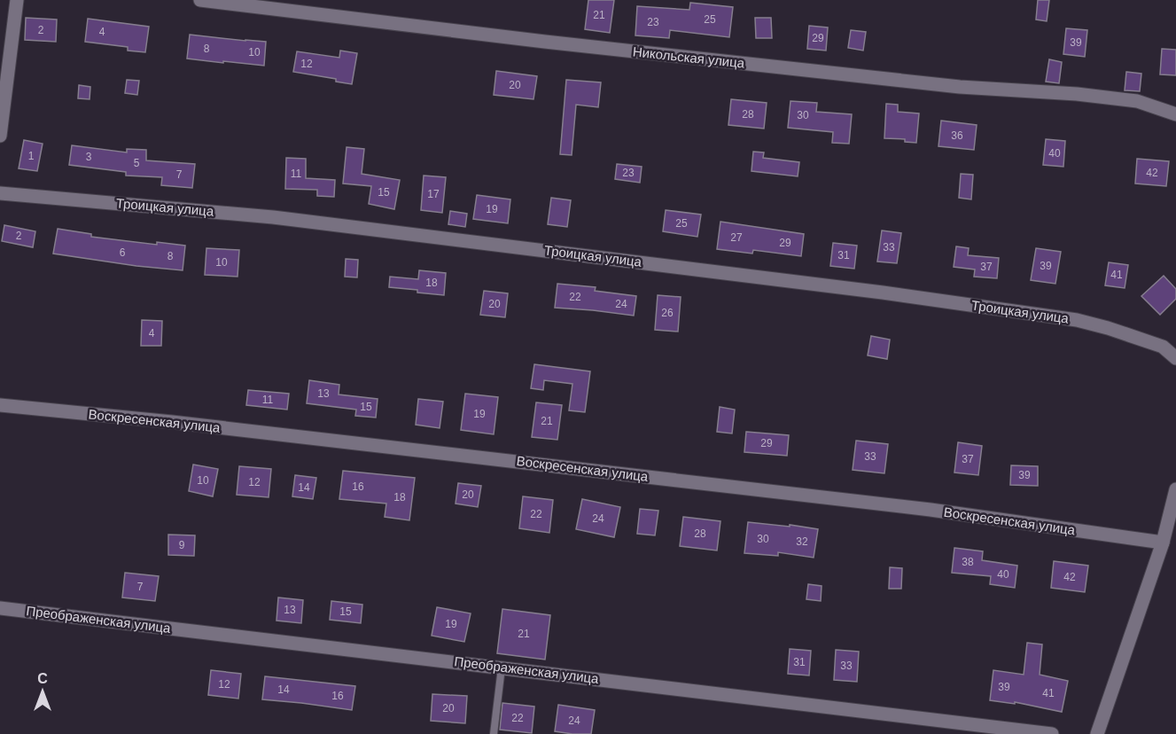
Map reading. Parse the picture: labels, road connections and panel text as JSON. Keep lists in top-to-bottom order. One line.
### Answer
{"streets":{"street":["Никольская улица","Троицкая улица","Воскресенская улица","Преображенская улица"]},"house_numbers":["21","25","23","2","4","29","39","8","10","12","20","28","30","36","40","1","3","5","23","42","11","7","15","17","19","25","2","27","29","33","6","31","8","10","39","37","41","18","22","20","24","26","4","13","11","15","19","21","29","33","37","39","10","12","16","14","20","18","22","24","28","30","32","9","38","40","42","7","13","15","19","21","31","33","12","39","14","41","16","20","22","24"],"north":"top"}
